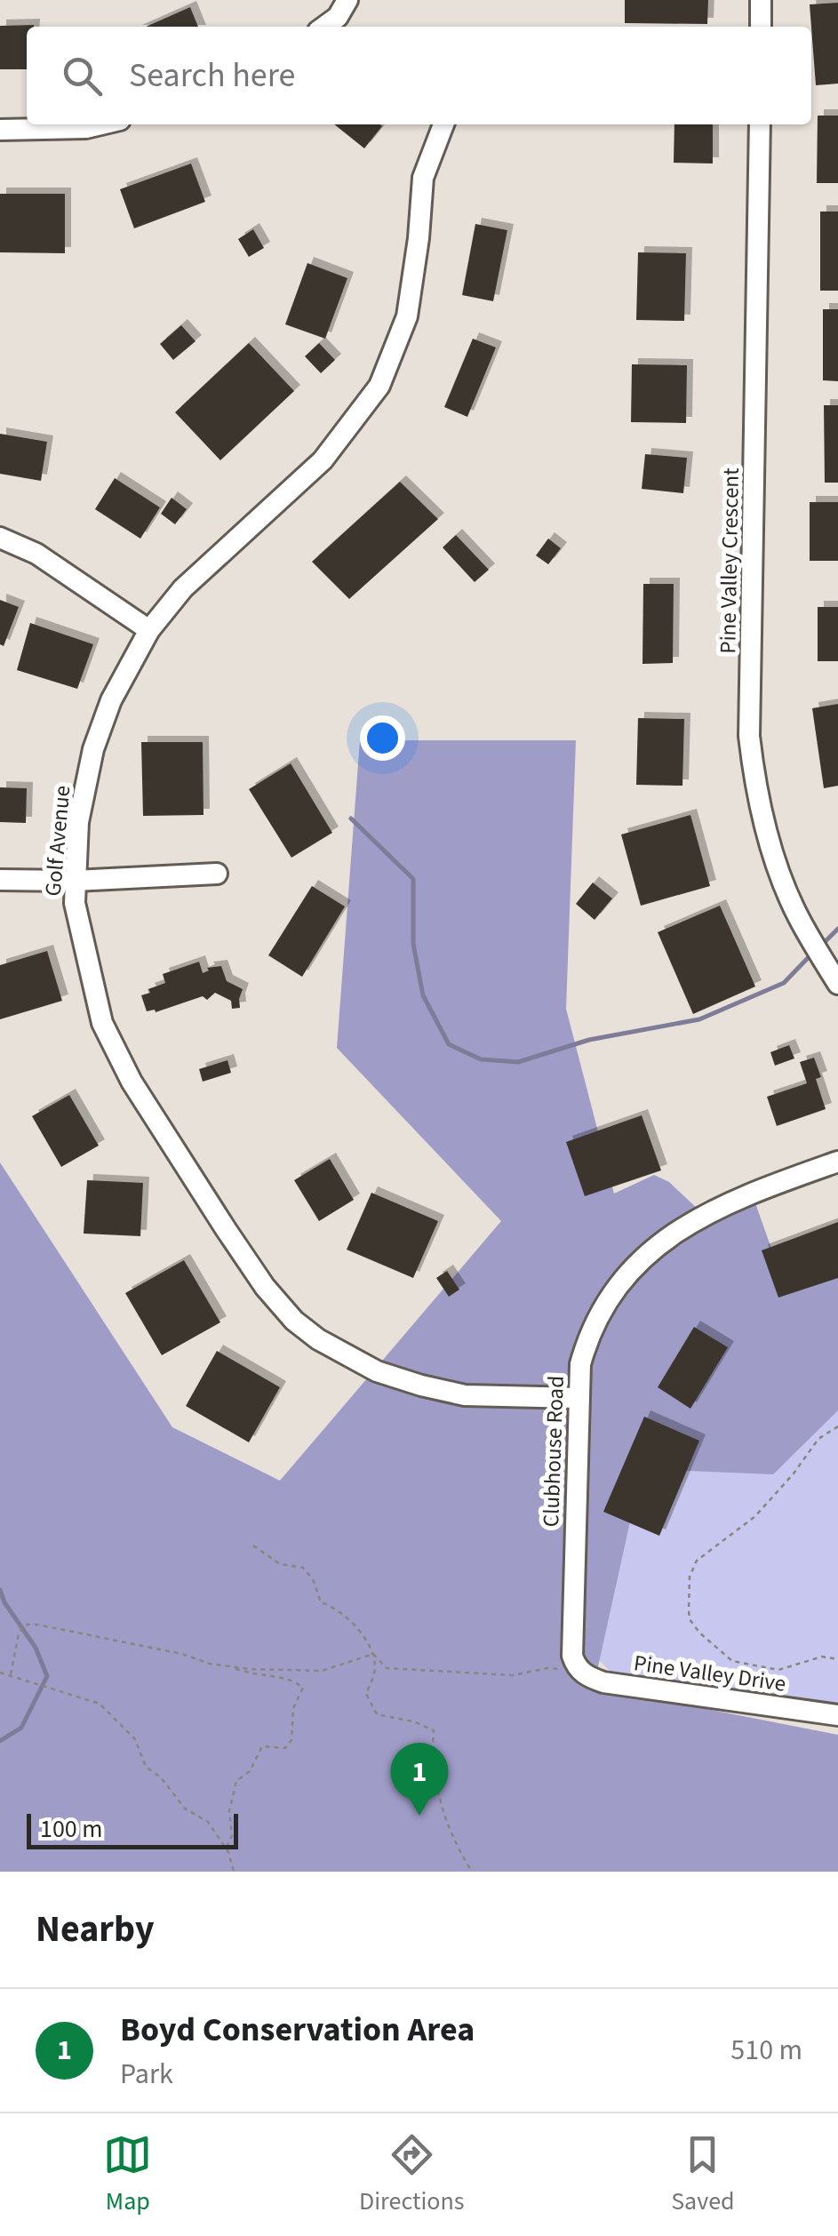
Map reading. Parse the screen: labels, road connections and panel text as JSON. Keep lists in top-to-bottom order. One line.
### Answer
{"streets":{"street":["Pine Valley Crescent","Golf Avenue","Clubhouse Road","Pine Valley Drive"]},"crossings":[["Golf Avenue","Clubhouse Road"],["Clubhouse Road","Pine Valley Drive"]],"scale_bar":"100 m","page":{"search":"Search here","pins":"1","scale":"100 m","heading":"Nearby","list":[{"mark":"1","name":"Boyd Conservation Area","note":"Park","value":"510 m"}],"nav":["Map","Directions","Saved"]}}
